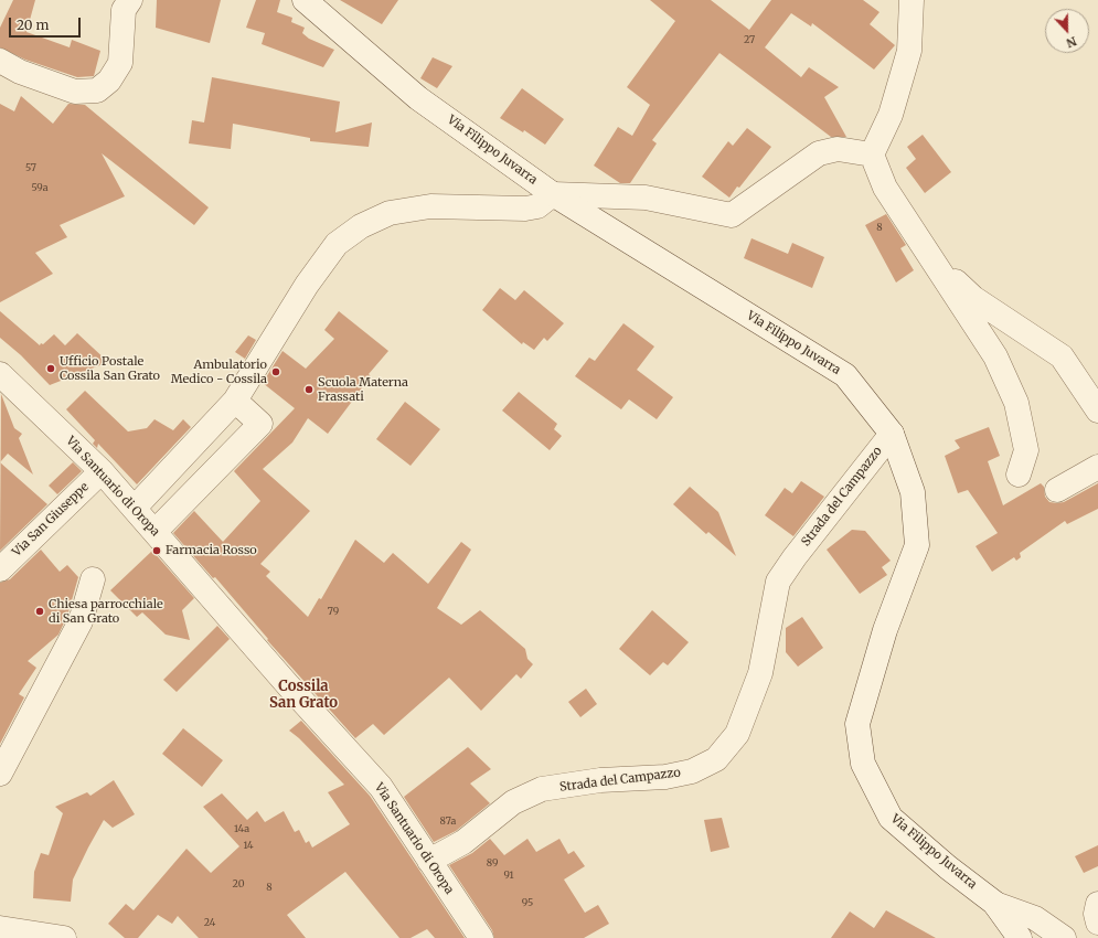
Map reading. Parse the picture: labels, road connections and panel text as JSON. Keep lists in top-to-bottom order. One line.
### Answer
{"streets":{"street":["Via Filippo Juvarra","Via Santuario di Oropa","Strada del Campazzo","Via San Giuseppe"]},"crossings":[["Via Filippo Juvarra","Strada del Campazzo"],["Via Santuario di Oropa","Strada del Campazzo"],["Via Santuario di Oropa","Via San Giuseppe"]],"districts":["Cossila San Grato"],"places":["Ufficio Postale Cossila San Grato","Ambulatorio Medico - Cossila","Scuola Materna Frassati","Farmacia Rosso","Chiesa parrocchiale di San Grato"],"house_numbers":["27","57","59a","8","79","87a","14a","14","89","91","20","8","95","24"],"scale_bar":"20 m","north":"bottom"}
